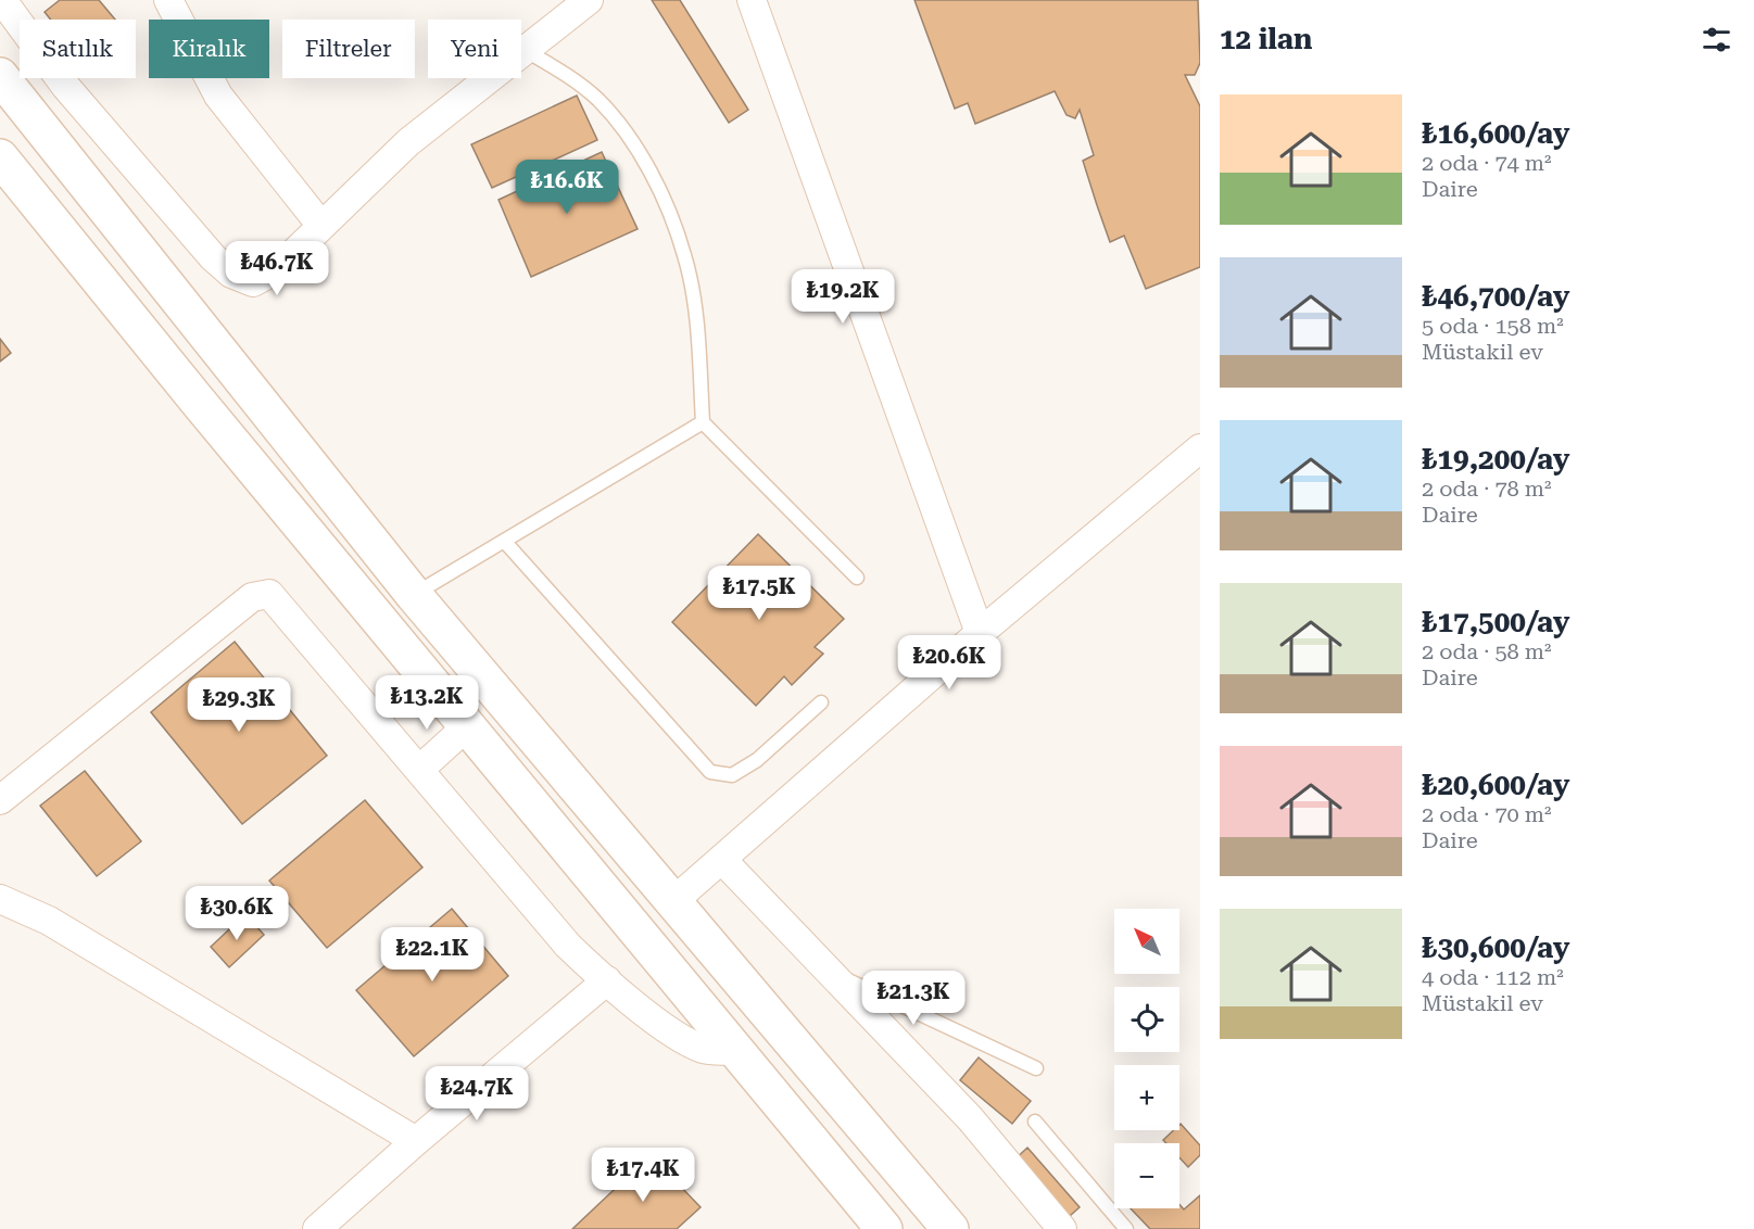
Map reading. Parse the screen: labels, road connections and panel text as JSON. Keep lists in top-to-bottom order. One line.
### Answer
{"north":"top left","page":{"heading":"12 ilan","chip":["Satılık","Kiralık","Filtreler","Yeni"],"list":[{"name":"₺16,600/ay","note":"2 oda · 74 m² · Daire"},{"name":"₺46,700/ay","note":"5 oda · 158 m² · Müstakil ev"},{"name":"₺19,200/ay","note":"2 oda · 78 m² · Daire"},{"name":"₺17,500/ay","note":"2 oda · 58 m² · Daire"},{"name":"₺20,600/ay","note":"2 oda · 70 m² · Daire"},{"name":"₺30,600/ay","note":"4 oda · 112 m² · Müstakil ev"}],"price":["₺16.6K","₺46.7K","₺19.2K","₺17.5K","₺20.6K","₺13.2K","₺29.3K","₺30.6K","₺22.1K","₺21.3K","₺24.7K","₺17.4K"],"map_buttons":["+","−"]}}
